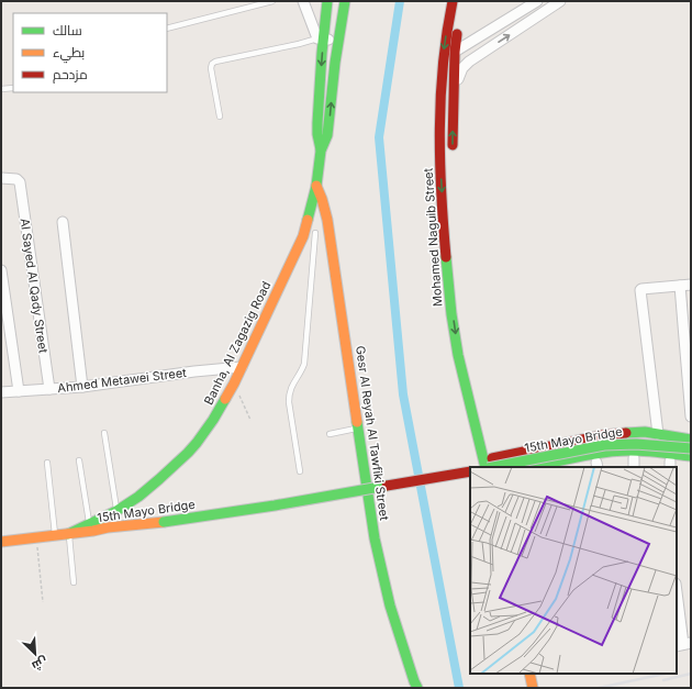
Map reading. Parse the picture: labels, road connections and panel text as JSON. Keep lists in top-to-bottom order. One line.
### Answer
{"streets":{"main road":["Mohamed Naguib Street","Banha, Al Zagazig Road","Gesr Al Reyah Al Tawfiki Street","15th Mayo Bridge"],"street":["Al Sayed Al Qady Street","Ahmed Metawei Street"]},"crossings":[["Mohamed Naguib Street","15th Mayo Bridge"],["Al Sayed Al Qady Street","Ahmed Metawei Street"],["Banha, Al Zagazig Road","Ahmed Metawei Street"],["Banha, Al Zagazig Road","Gesr Al Reyah Al Tawfiki Street"],["Banha, Al Zagazig Road","15th Mayo Bridge"]],"legend":["سالك","بطيء","مزدحم"],"north":"bottom right"}
